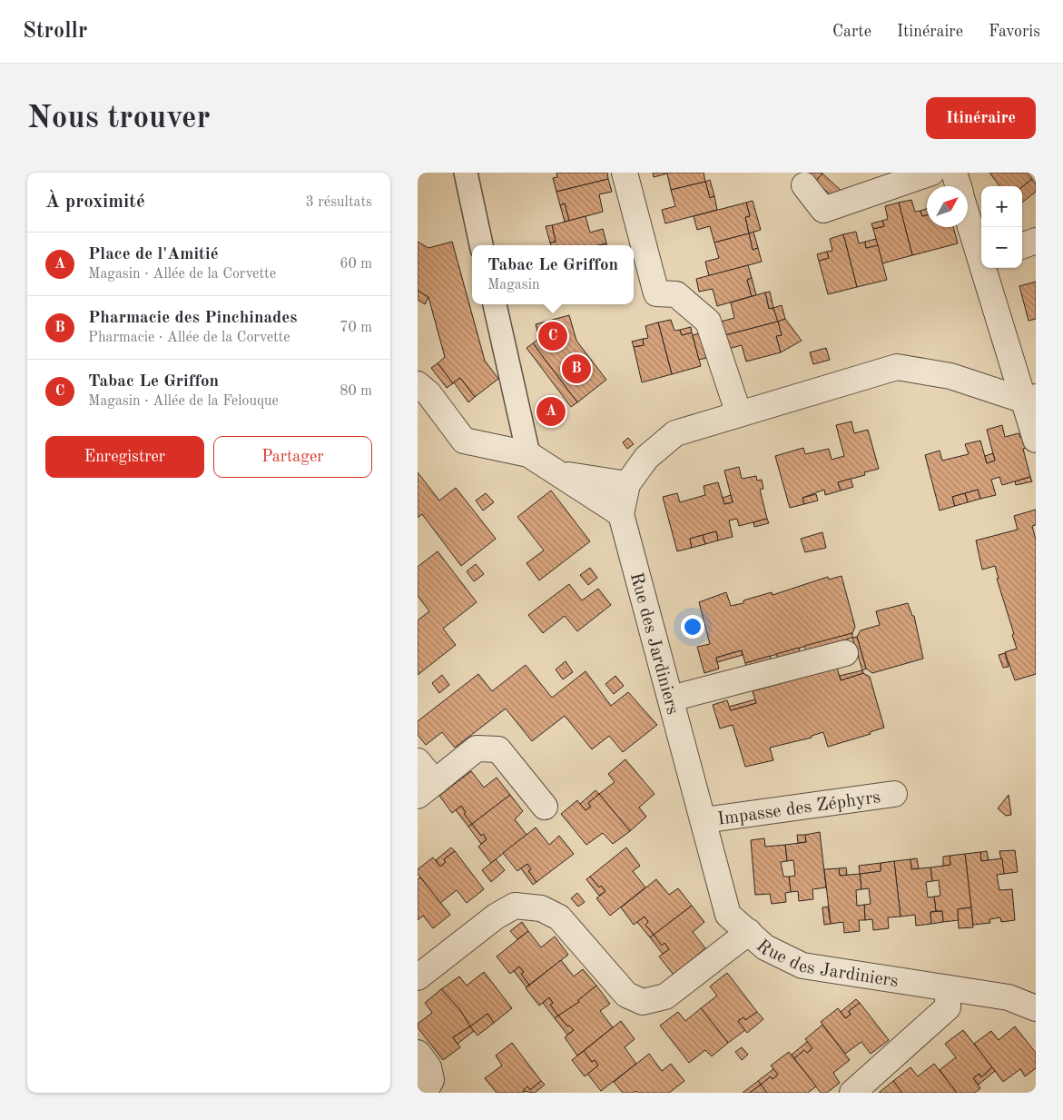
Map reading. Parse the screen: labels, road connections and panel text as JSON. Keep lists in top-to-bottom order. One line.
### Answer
{"streets":{"street":["Rue des Jardiniers","Impasse des Zéphyrs"]},"crossings":[["Rue des Jardiniers","Impasse des Zéphyrs"]],"north":"top right","page":{"header":"Strollr","nav":["Carte","Itinéraire","Favoris"],"buttons":["Itinéraire",["Enregistrer","Partager"]],"title":"Nous trouver","heading":["À proximité","3 résultats"],"map_buttons":["+","−"],"list":[{"mark":"A","name":"Place de l'Amitié","note":"Magasin · Allée de la Corvette","value":"60 m"},{"mark":"B","name":"Pharmacie des Pinchinades","note":"Pharmacie · Allée de la Corvette","value":"70 m"},{"mark":"C","name":"Tabac Le Griffon","note":"Magasin · Allée de la Felouque","value":"80 m"}],"popup":["Tabac Le Griffon","Magasin"],"pins":["C","B","A"]}}
